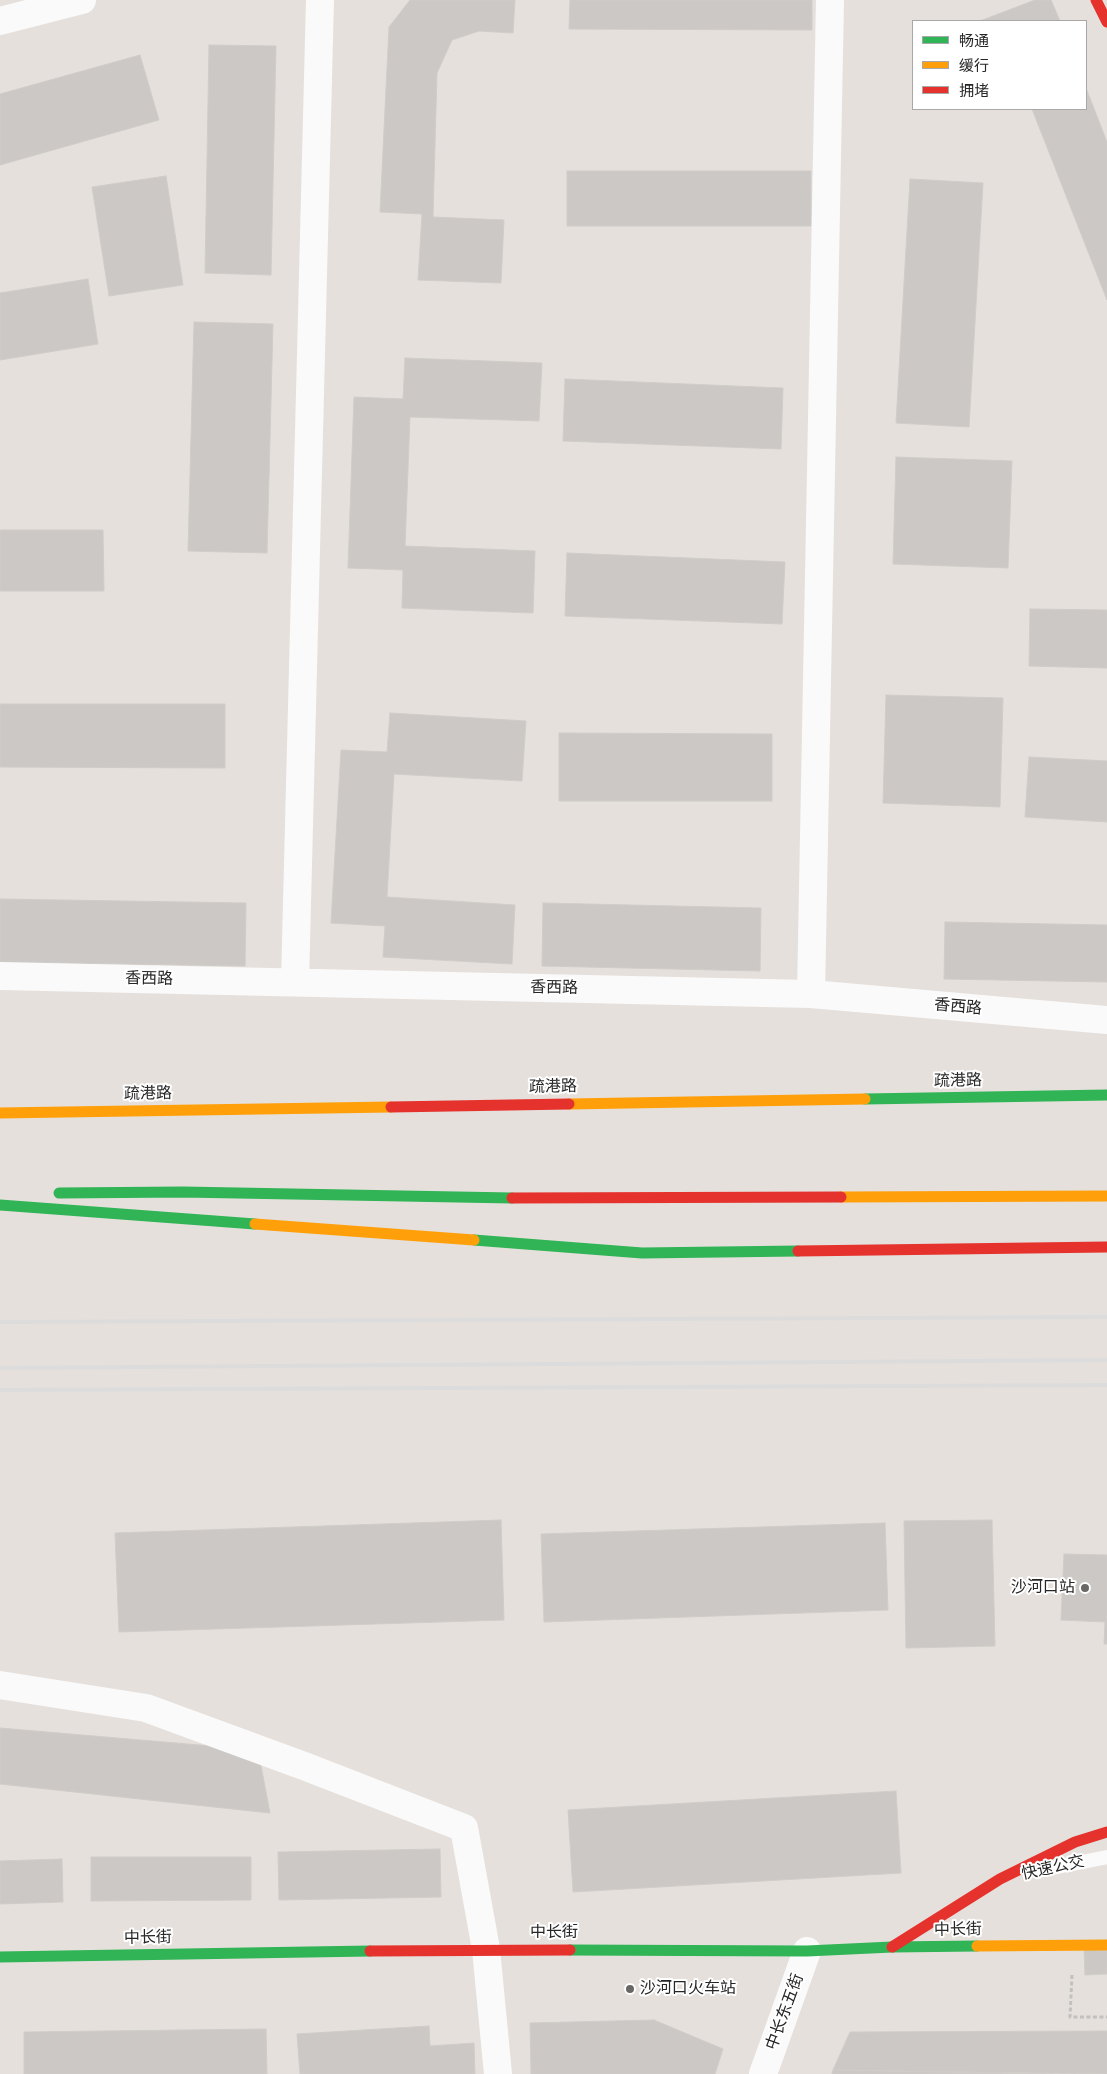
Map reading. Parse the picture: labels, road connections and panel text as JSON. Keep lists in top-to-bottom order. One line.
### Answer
{"streets":{"main road":["疏港路","中长街"],"street":["香西路","中长东五街"],"lane":["快速公交"]},"crossings":[["中长街","中长东五街"]],"places":["沙河口站","沙河口火车站"],"legend":["畅通","缓行","拥堵"]}
